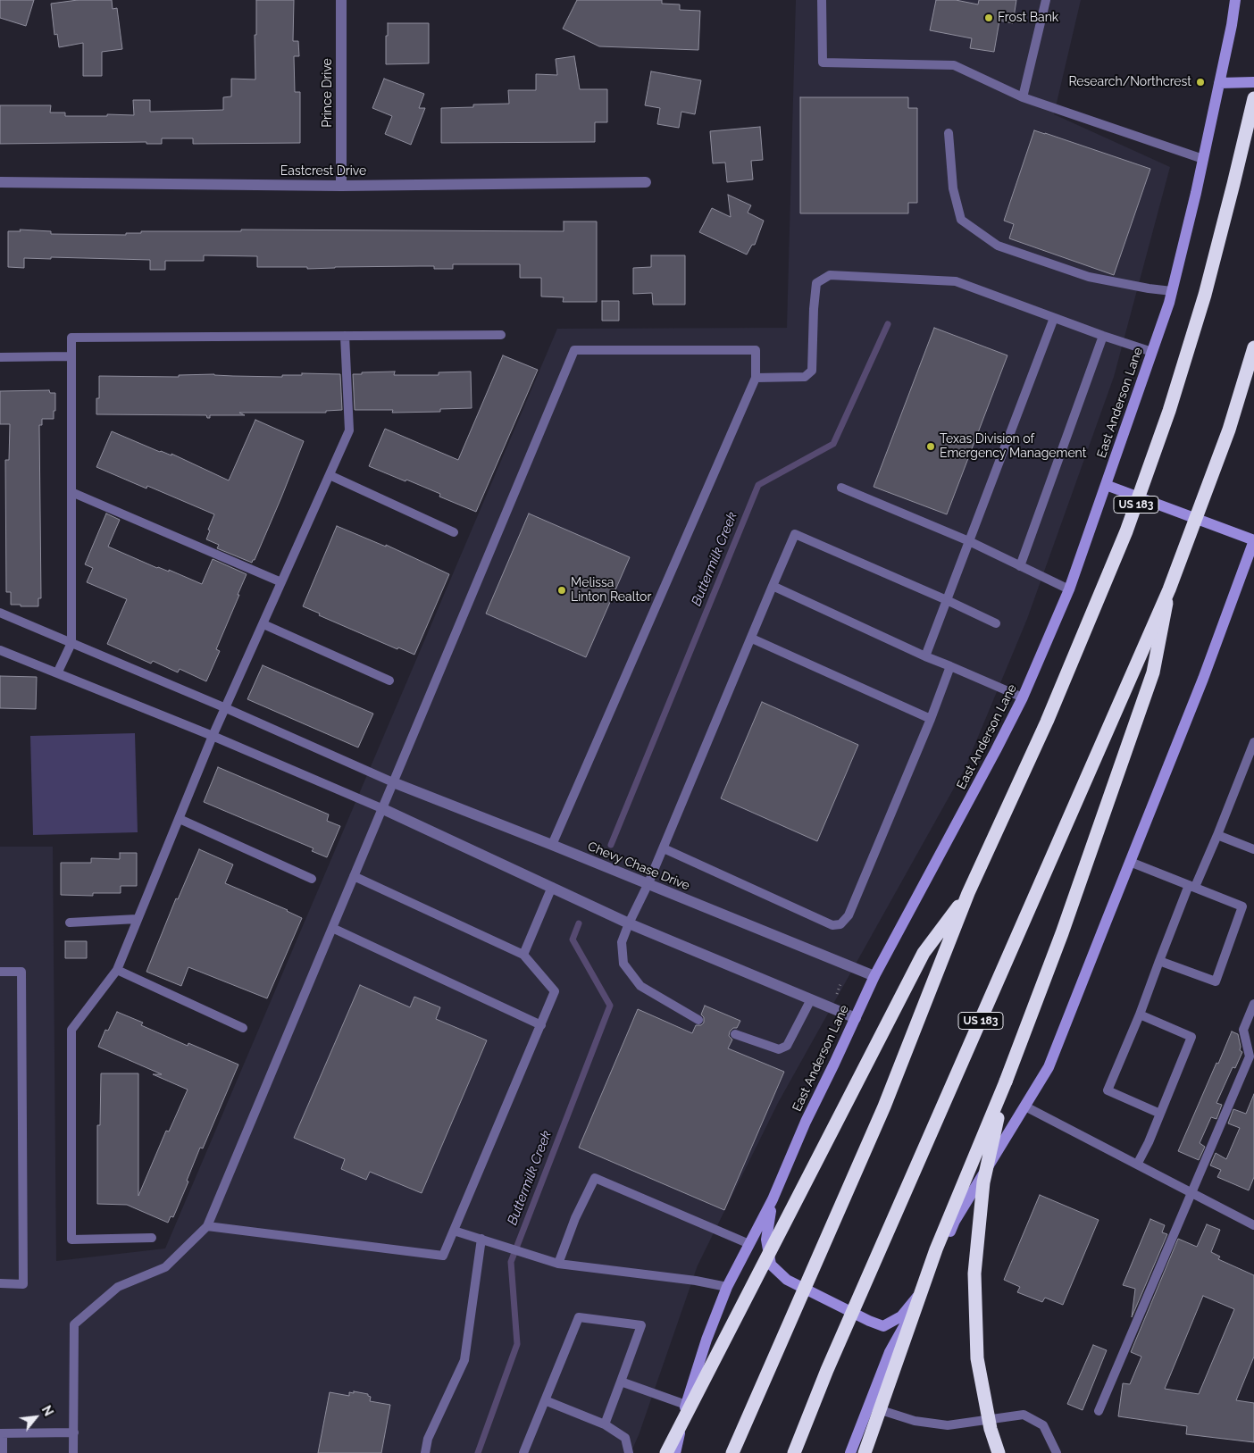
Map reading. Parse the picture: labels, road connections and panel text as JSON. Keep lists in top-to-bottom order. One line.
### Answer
{"streets":{"highway":["US 183"],"main road":["East Anderson Lane"],"street":["Prince Drive","Eastcrest Drive","Chevy Chase Drive"]},"crossings":[["Prince Drive","Eastcrest Drive"],["East Anderson Lane","Chevy Chase Drive"]],"water":["Buttermilk Creek"],"places":["Frost Bank","Research/Northcrest","Texas Division of Emergency Management","Melissa Linton Realtor"],"north":"top right"}
